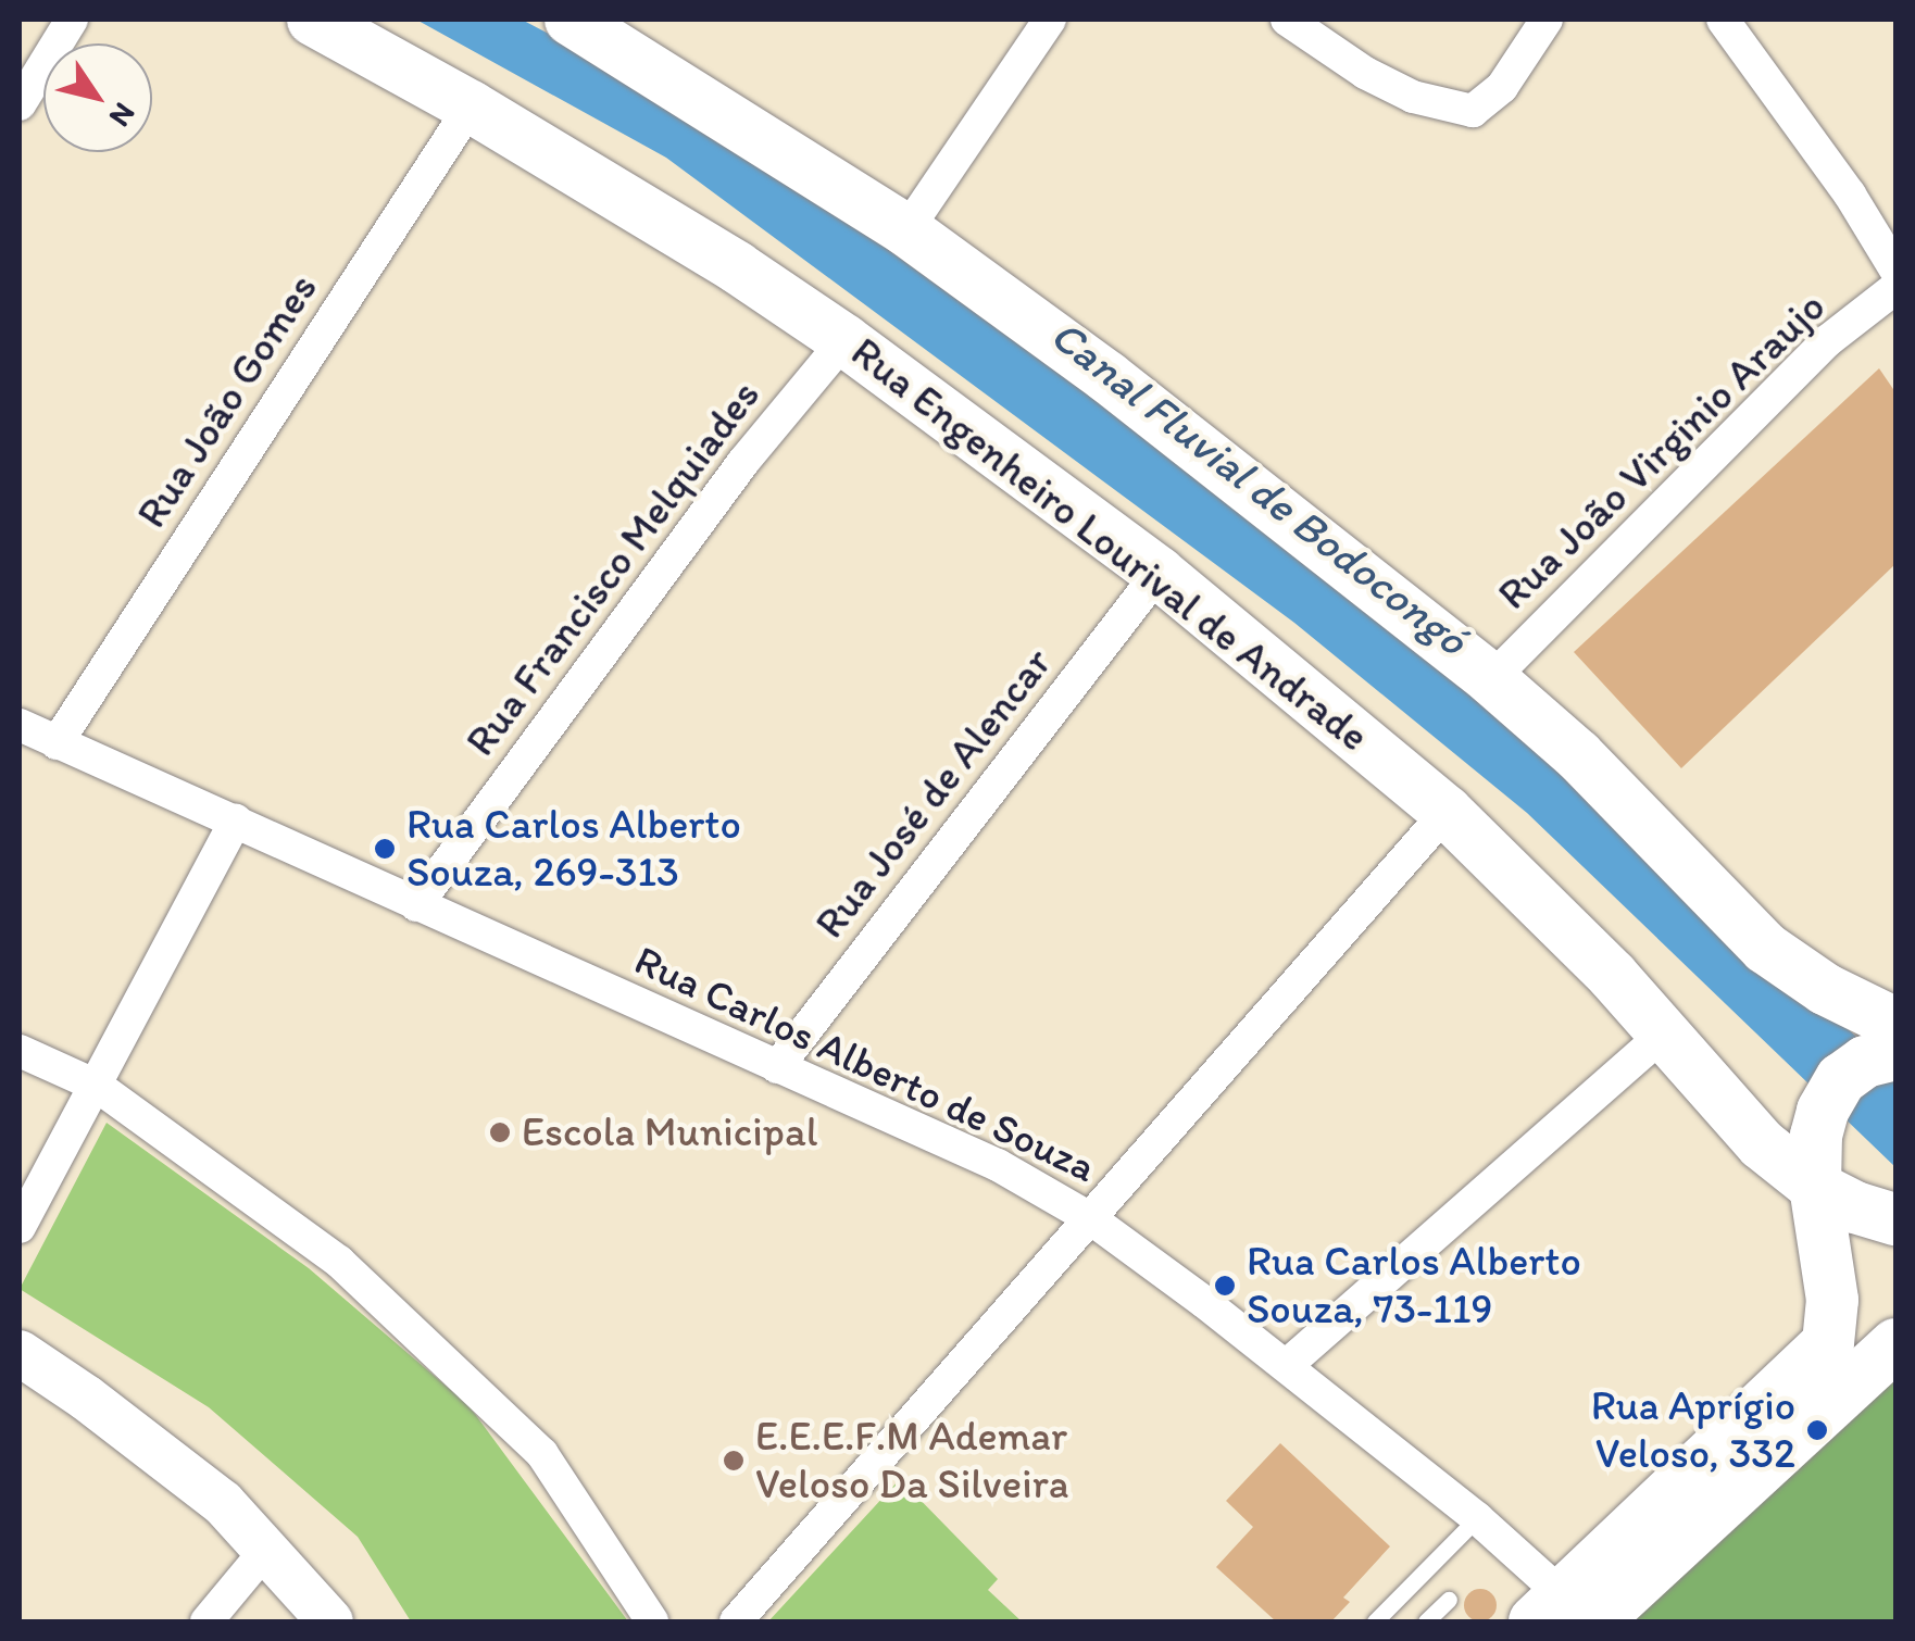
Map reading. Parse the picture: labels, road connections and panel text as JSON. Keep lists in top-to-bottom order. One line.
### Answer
{"streets":{"main road":["Rua Engenheiro Lourival de Andrade"],"street":["Rua João Gomes","Rua João Virginio Araujo","Rua Francisco Melquiades","Rua José de Alencar","Rua Carlos Alberto de Souza"]},"crossings":[["Rua João Gomes","Rua Engenheiro Lourival de Andrade"],["Rua João Gomes","Rua Carlos Alberto de Souza"],["Rua Engenheiro Lourival de Andrade","Rua Francisco Melquiades"],["Rua Engenheiro Lourival de Andrade","Rua José de Alencar"],["Rua Francisco Melquiades","Rua Carlos Alberto de Souza"],["Rua José de Alencar","Rua Carlos Alberto de Souza"]],"water":["Canal Fluvial de Bodocongó"],"places":["Rua Carlos Alberto Souza, 269-313","Escola Municipal","Rua Carlos Alberto Souza, 73-119","Rua Aprígio Veloso, 332","E.E.E.F.M Ademar Veloso Da Silveira"],"north":"bottom right"}
